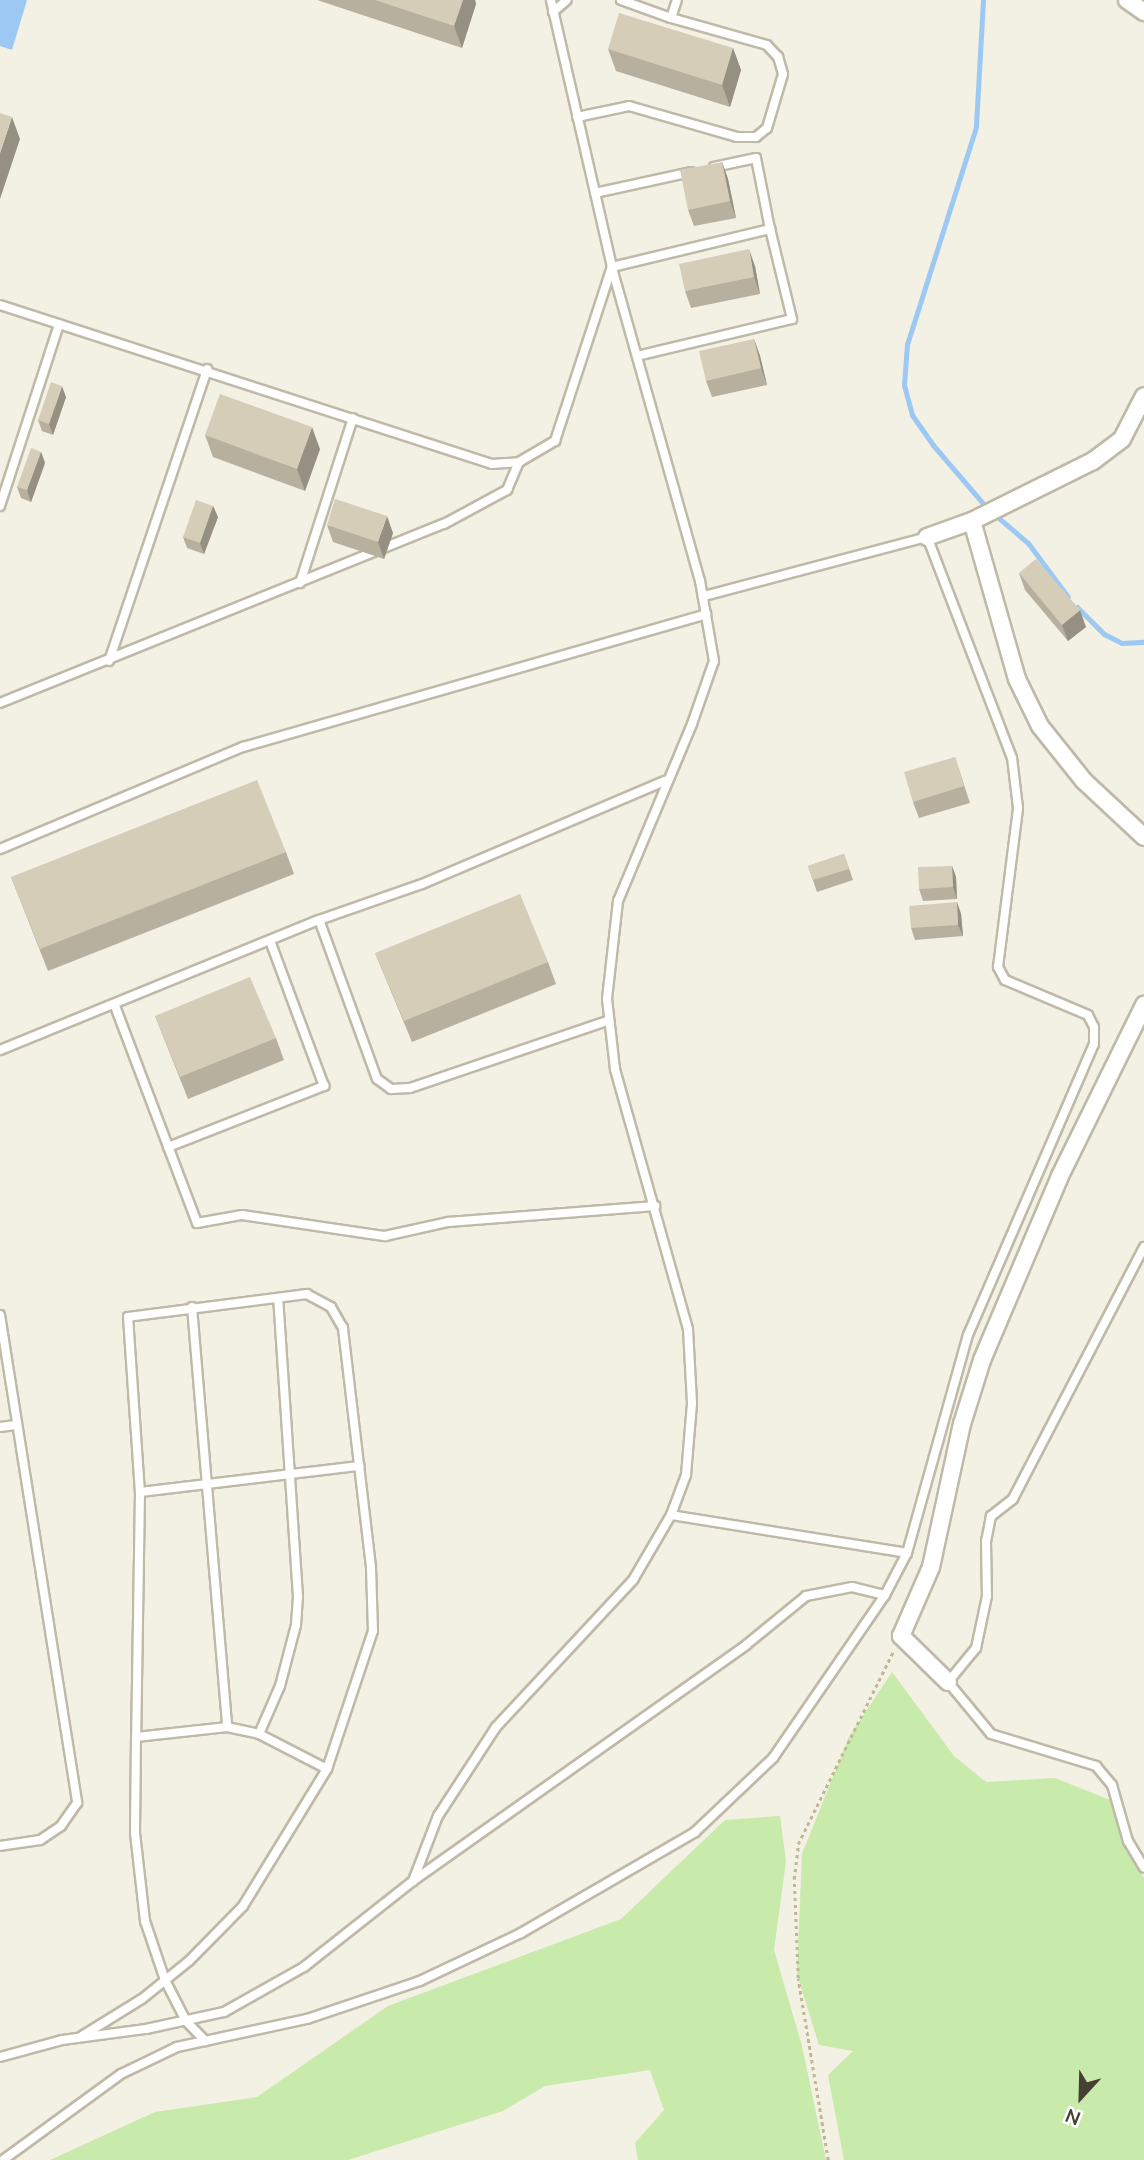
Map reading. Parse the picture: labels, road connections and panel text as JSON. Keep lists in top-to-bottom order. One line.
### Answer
{"north":"bottom"}
